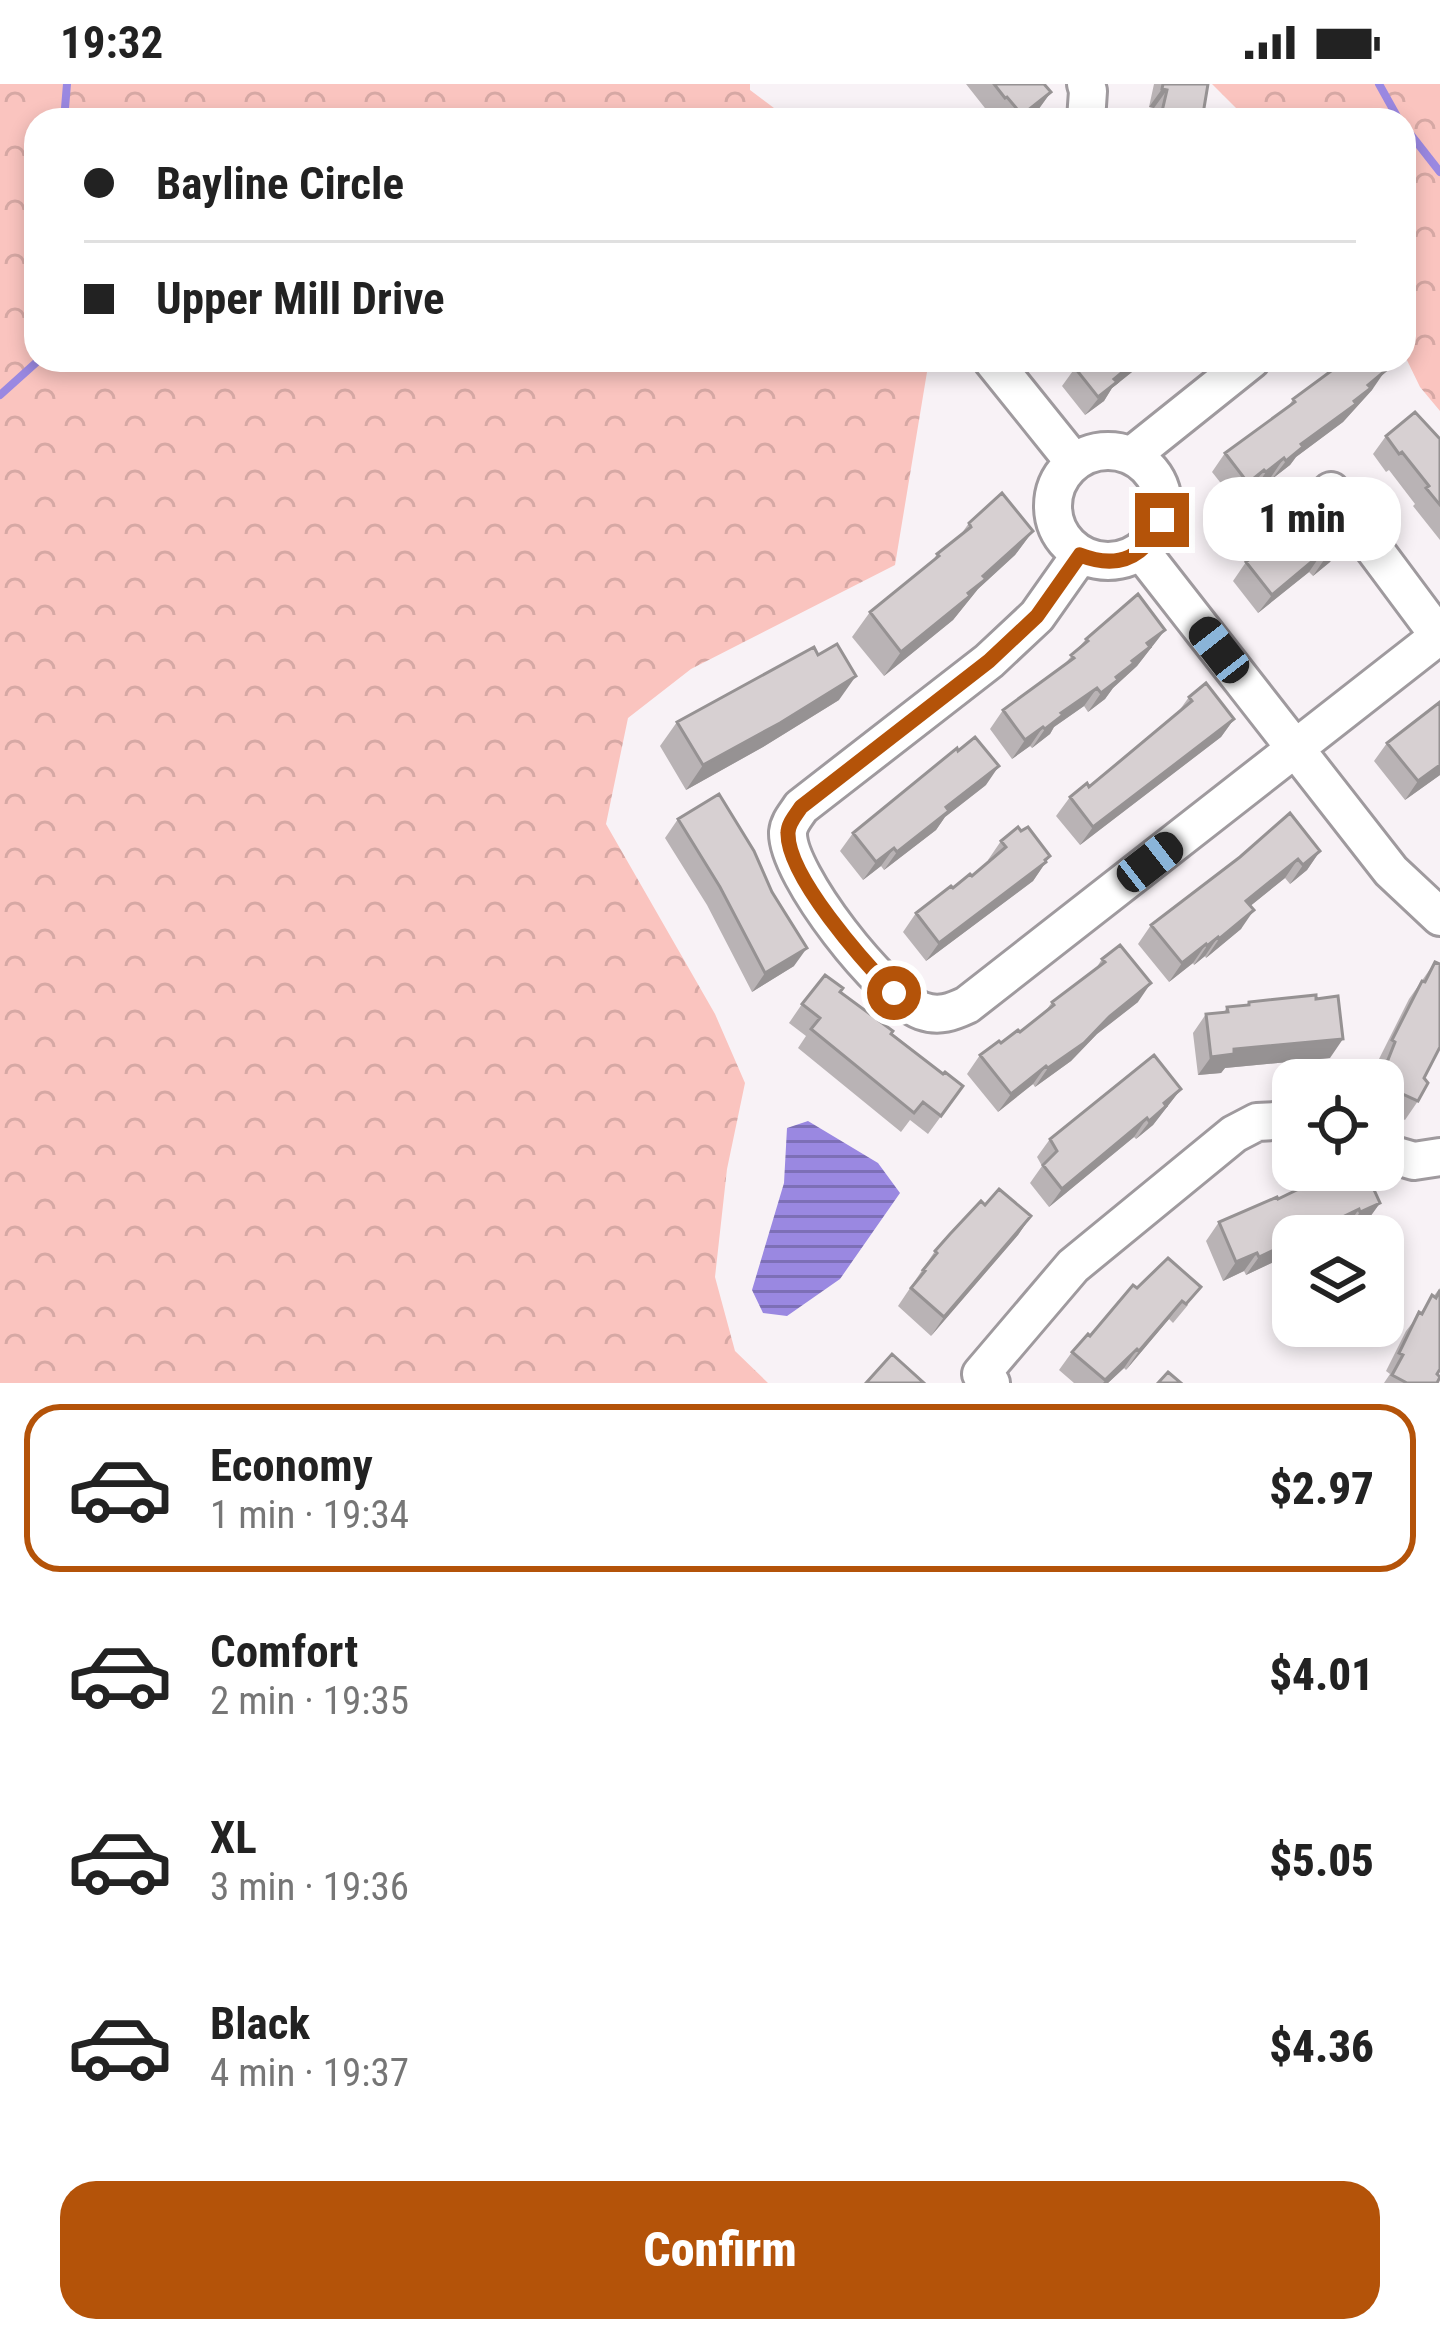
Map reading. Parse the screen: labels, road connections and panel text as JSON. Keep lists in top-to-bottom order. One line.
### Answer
{"page":{"status":"19:32","banner":["Bayline Circle","Upper Mill Drive"],"bubble":"1 min","list":[{"name":"Economy","note":"1 min · 19:34","value":"$2.97"},{"name":"Comfort","note":"2 min · 19:35","value":"$4.01"},{"name":"XL","note":"3 min · 19:36","value":"$5.05"},{"name":"Black","note":"4 min · 19:37","value":"$4.36"}],"buttons":"Confirm"}}
